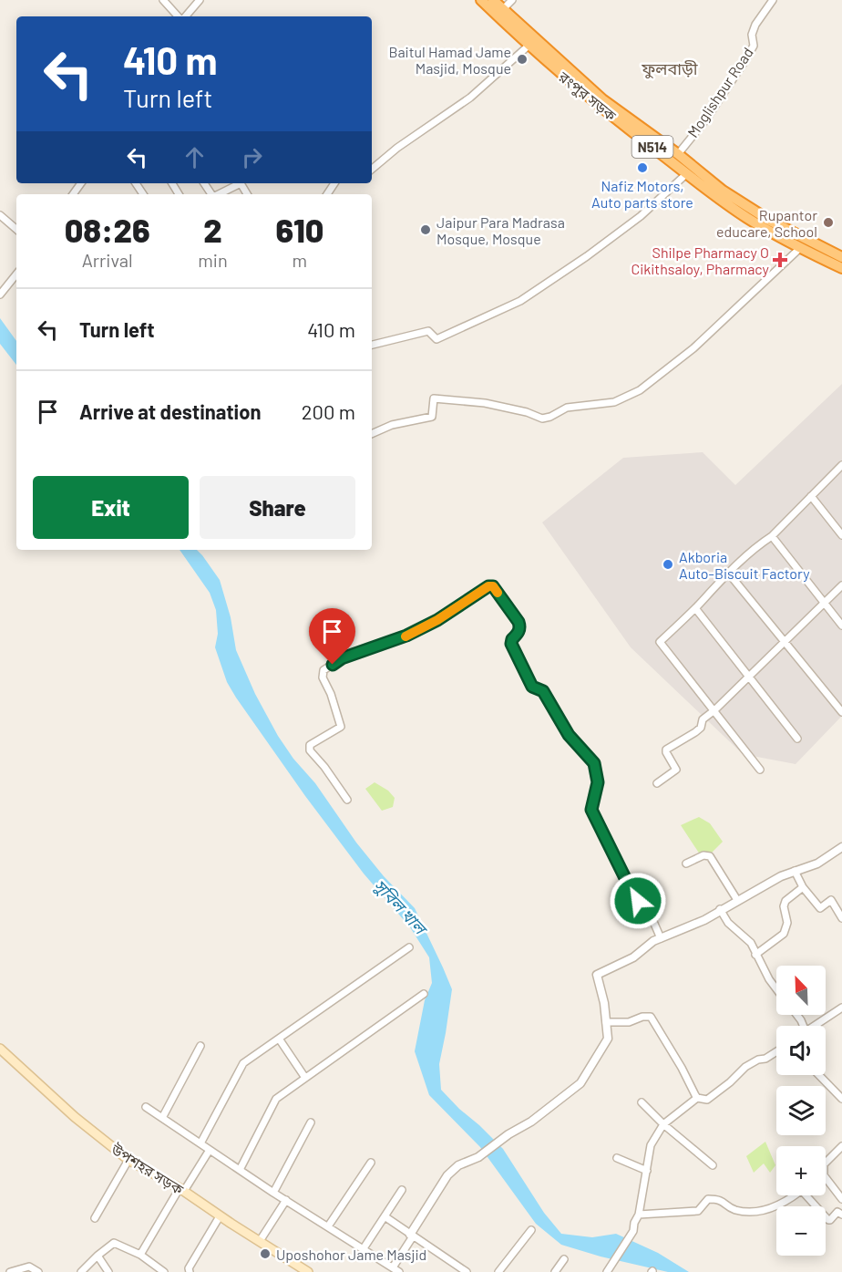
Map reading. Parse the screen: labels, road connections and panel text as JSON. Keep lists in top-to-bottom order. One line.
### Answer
{"streets":{"highway":["রংপুর সড়ক","N514"],"main road":["উপশহর সড়ক"],"street":["Moglishpur Road"]},"crossings":[["Moglishpur Road","রংপুর সড়ক"]],"districts":["ফুলবাড়ী"],"water":["সুবিল খাল"],"places":{"other":["Baitul Hamad Jame Masjid, Mosque","Nafiz Motors, Auto parts store","Rupantor educare, School","Jaipur Para Madrasa Mosque, Mosque","Akboria Auto-Biscuit Factory","Uposhohor Jame Masjid"],"health":["Shilpe Pharmacy O Cikithsaloy, Pharmacy"]},"north":"top left","page":{"turn":["410 m","Turn left"],"eta":["08:26","Arrival","2","min","610","m"],"list":[{"name":"Turn left","value":"410 m"},{"name":"Arrive at destination","value":"200 m"}],"buttons":["Exit","Share"],"map_buttons":["+","−"]}}
